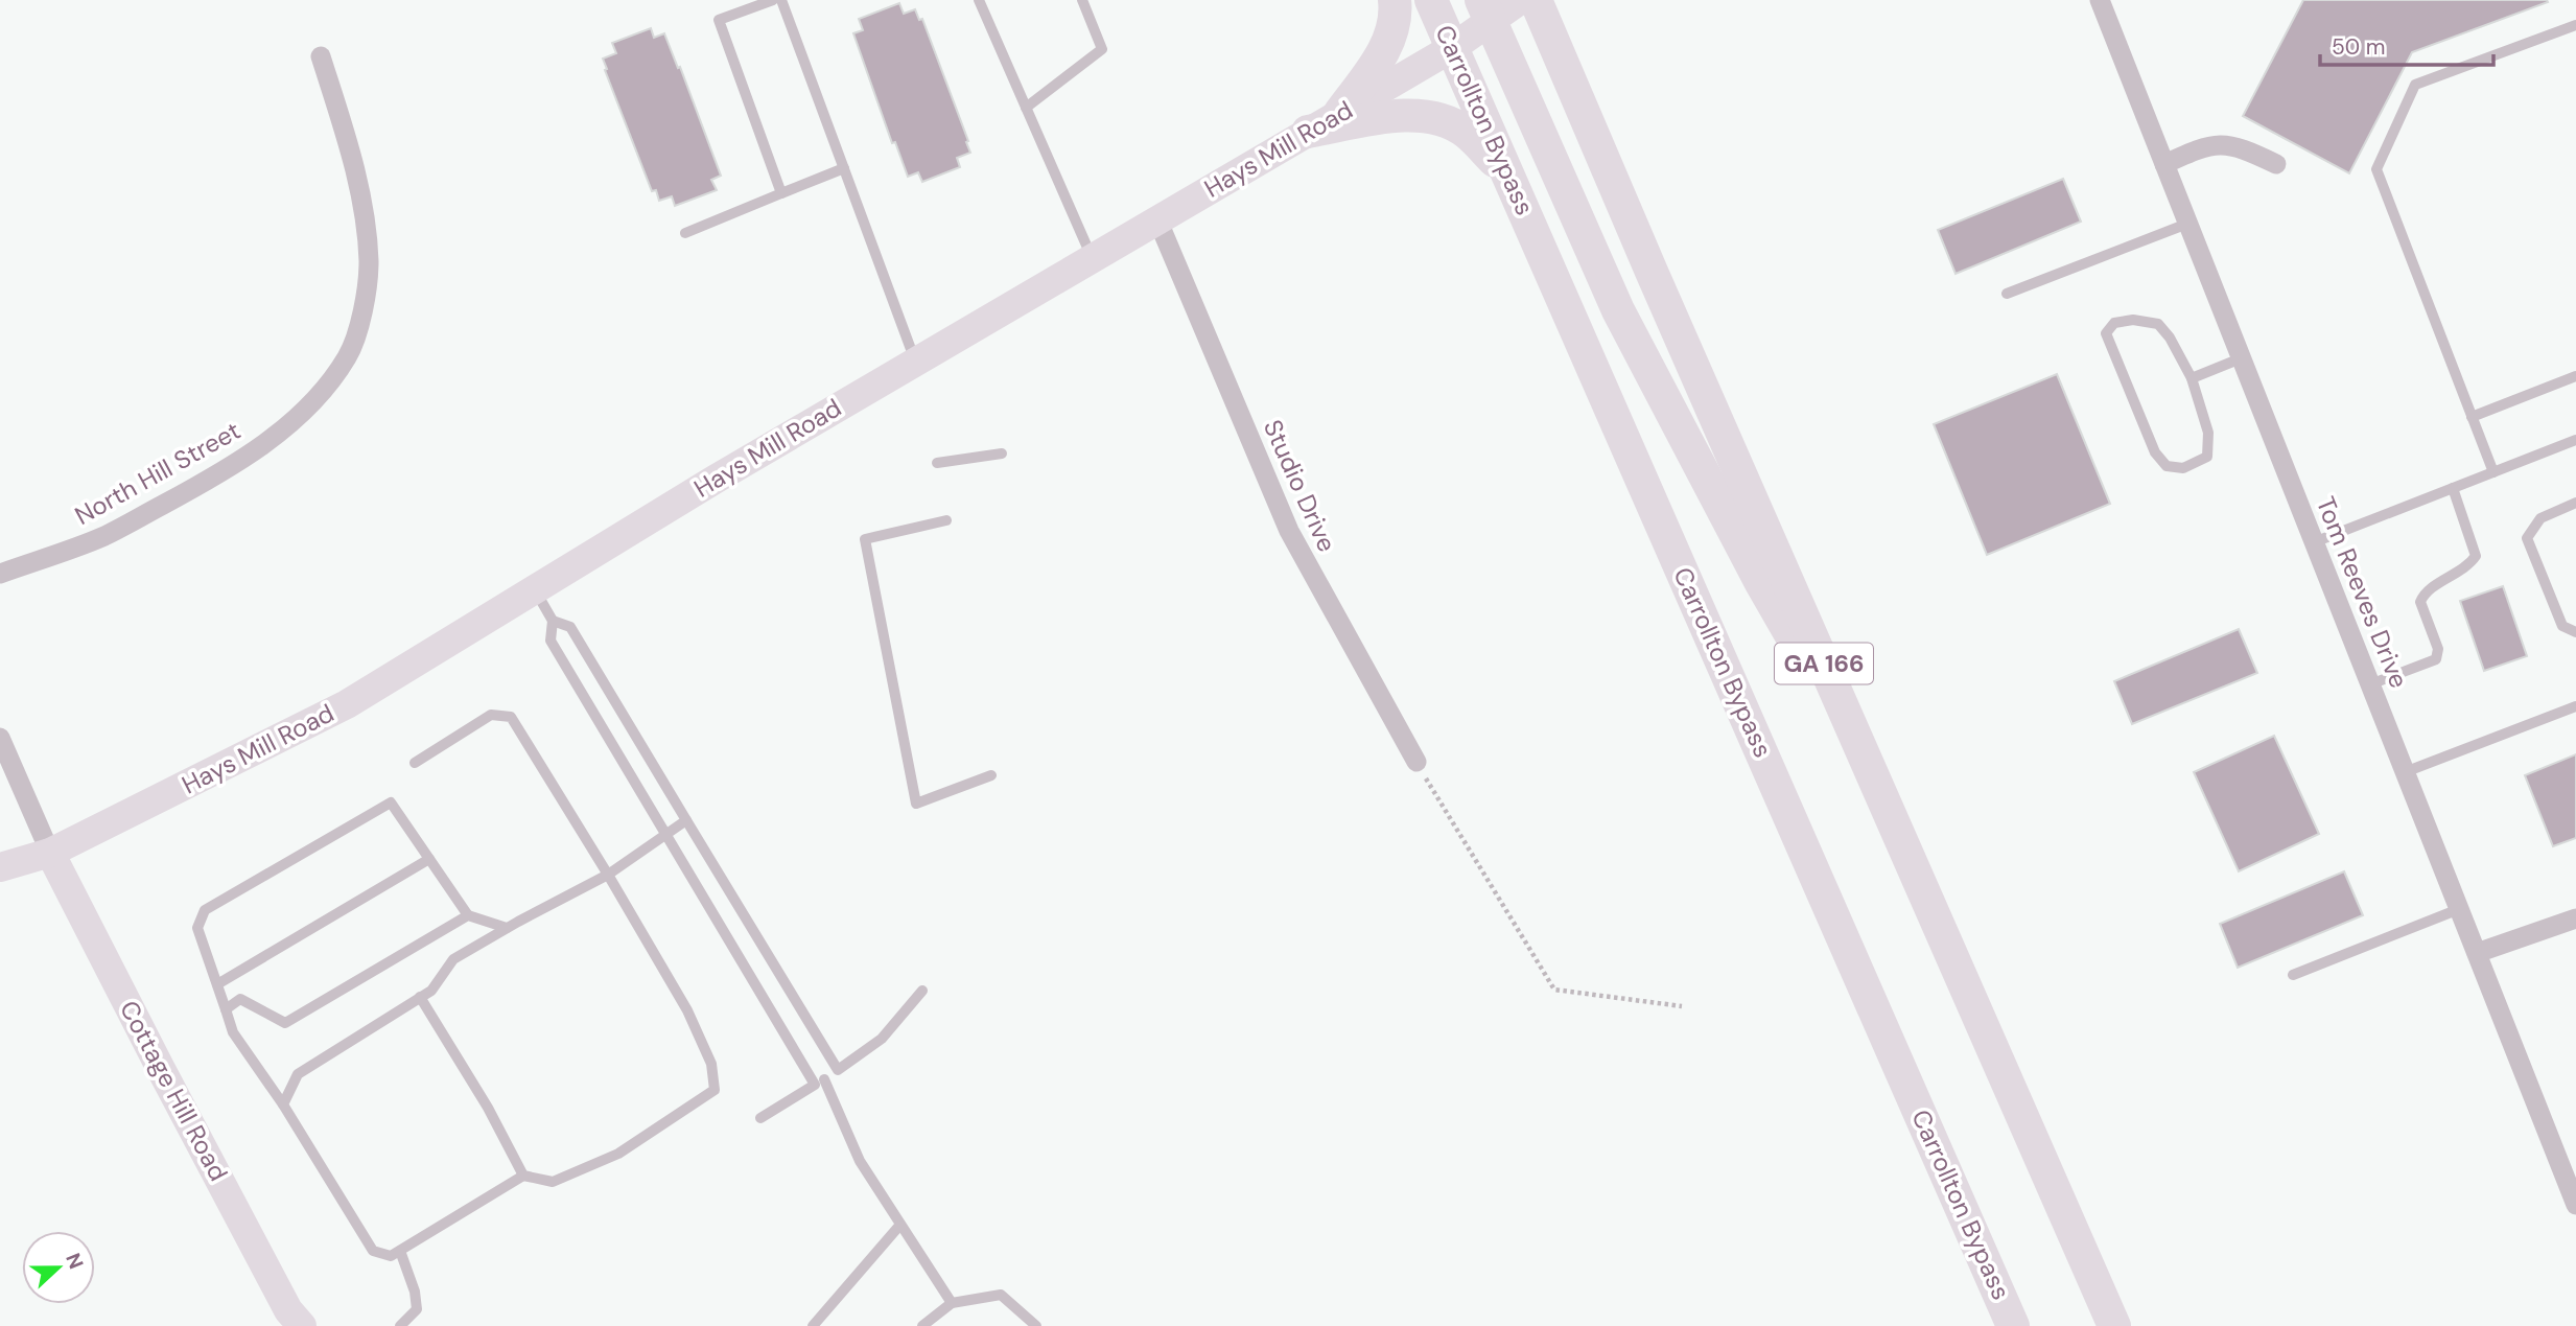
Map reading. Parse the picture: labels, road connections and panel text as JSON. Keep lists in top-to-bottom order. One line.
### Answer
{"streets":{"main road":["Carrollton Bypass","GA 166"],"street":["Hays Mill Road","North Hill Street","Studio Drive","Tom Reeves Drive","Cottage Hill Road"]},"crossings":[["Carrollton Bypass","Hays Mill Road"],["Hays Mill Road","Studio Drive"],["Hays Mill Road","Cottage Hill Road"]],"scale_bar":"50 m","north":"right"}
